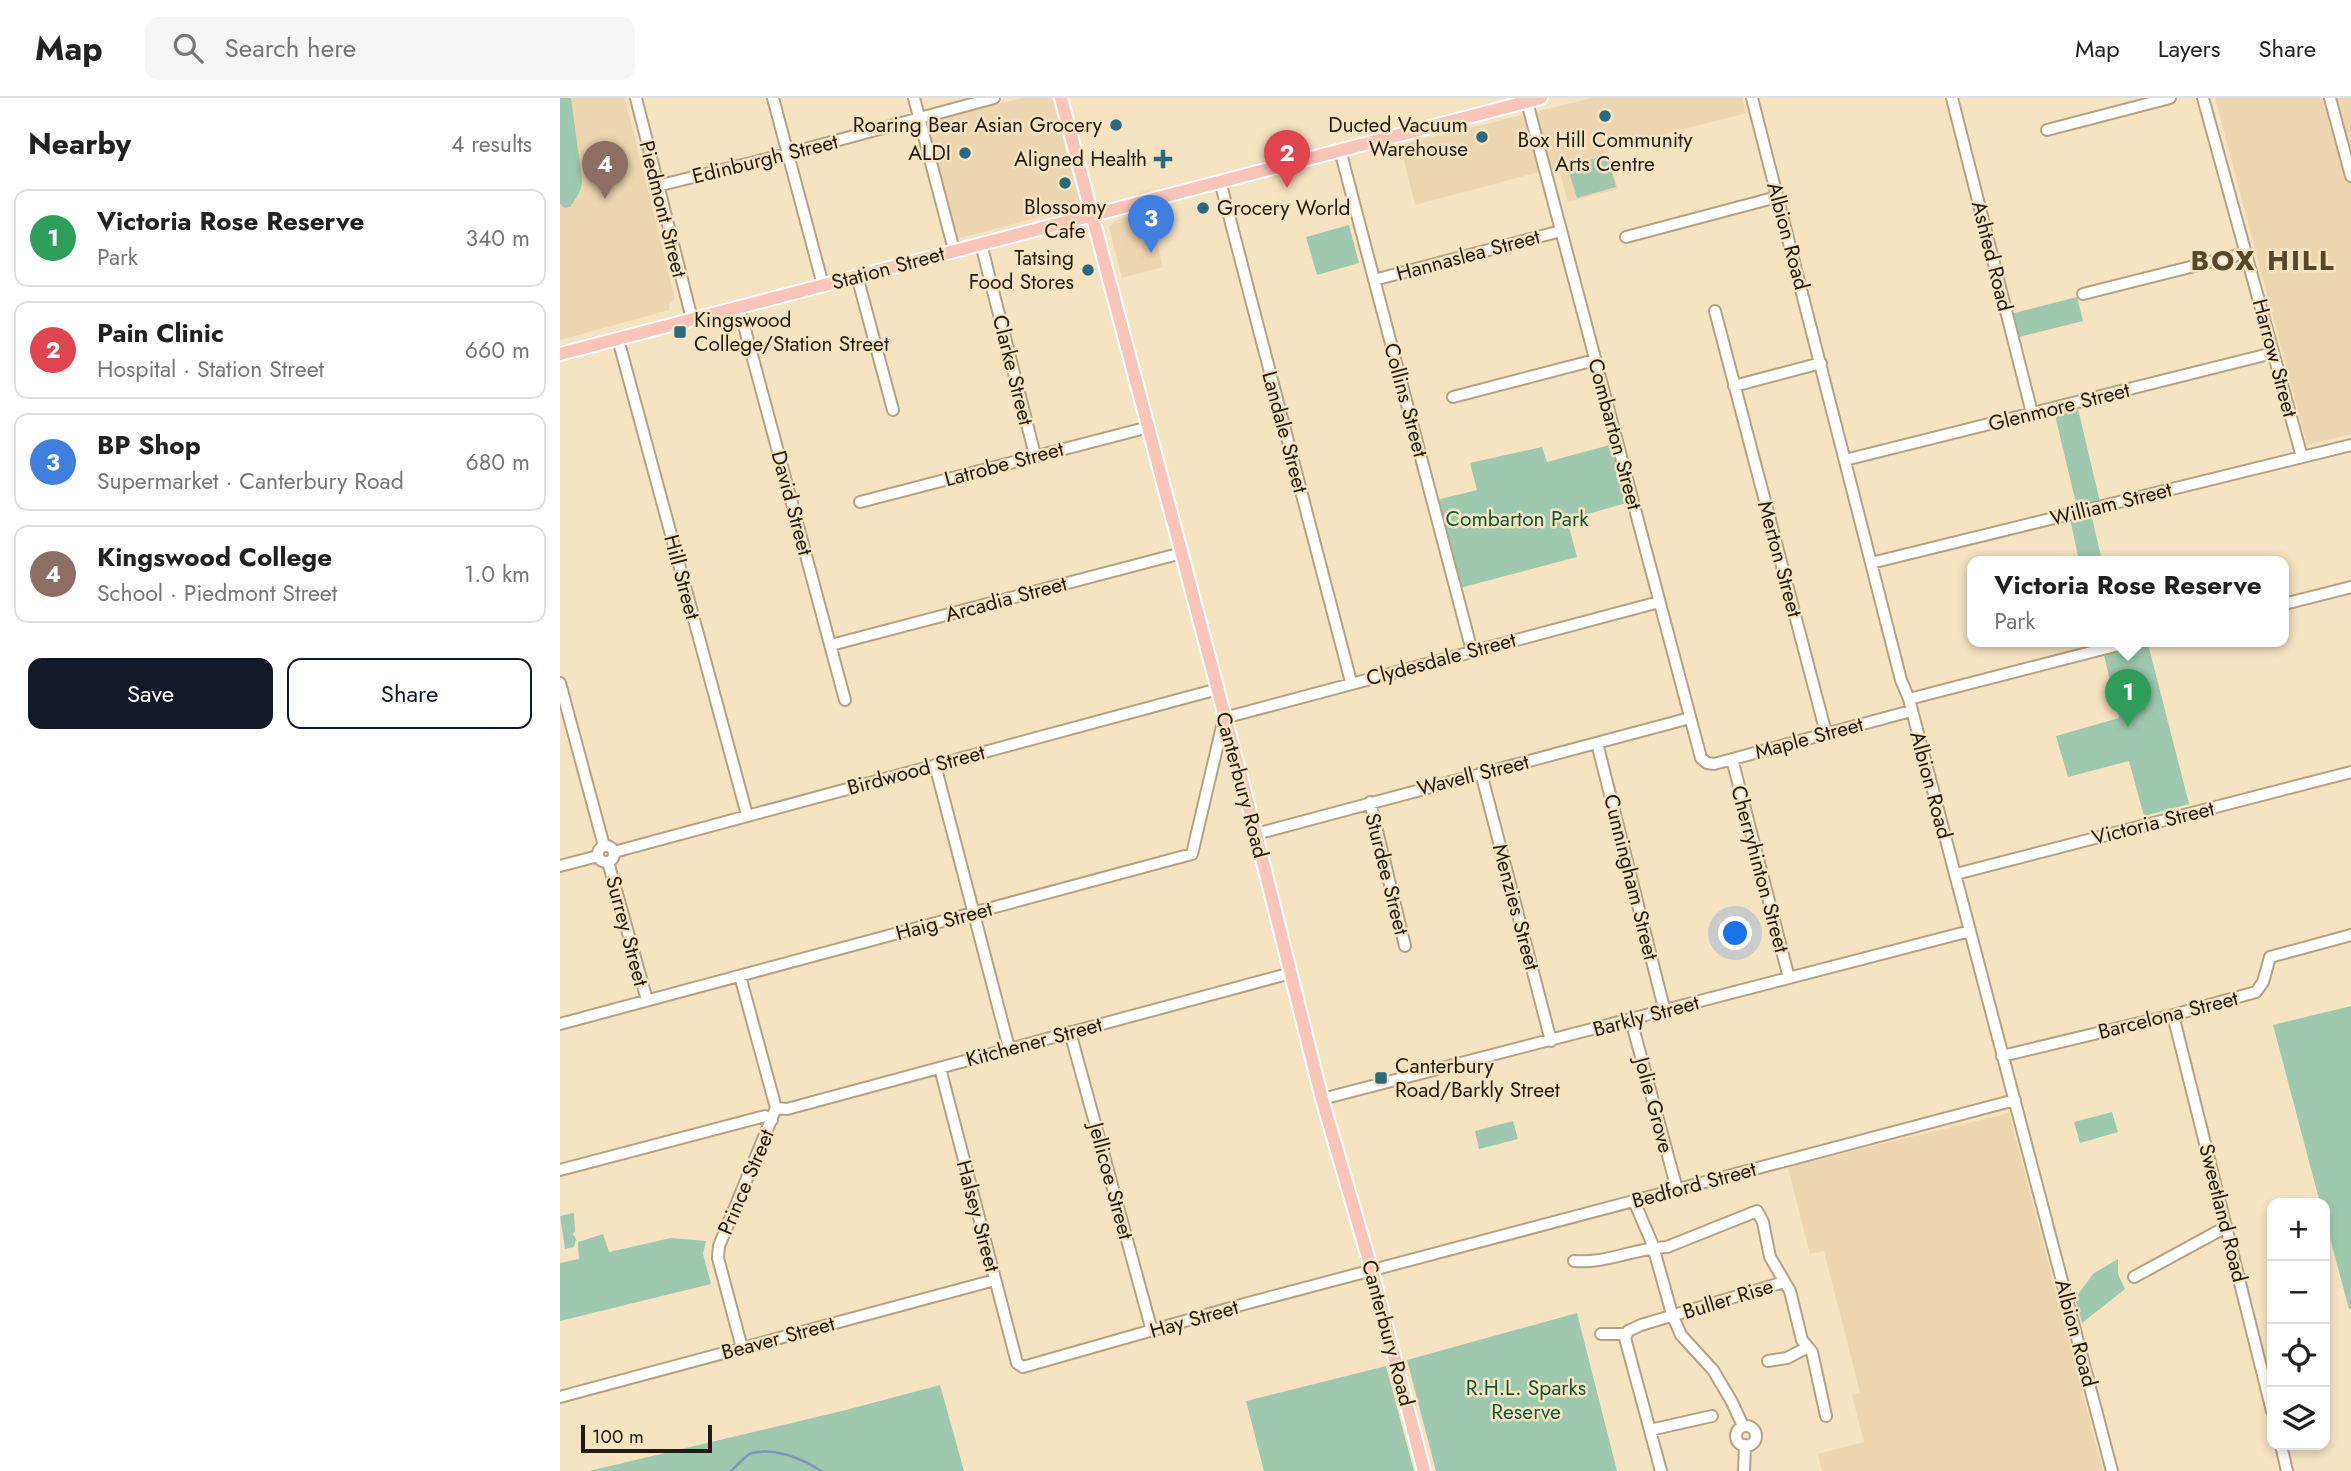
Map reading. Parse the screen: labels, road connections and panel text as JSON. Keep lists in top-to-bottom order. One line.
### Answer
{"streets":{"main road":["Station Street","Canterbury Road"],"street":["Edinburgh Street","Piedmont Street","Albion Road","Hannaslea Street","Ashted Road","Harrow Street","Clarke Street","Collins Street","Glenmore Street","Landale Street","Combarton Street","Latrobe Street","David Street","William Street","Merton Street","Hill Street","Arcadia Street","Clydesdale Street","Maple Street","Birdwood Street","Wavell Street","Victoria Street","Cherryhinton Street","Sturdee Street","Cunningham Street","Menzies Street","Haig Street","Surrey Street","Barcelona Street","Barkly Street","Kitchener Street","Jolie Grove","Jellicoe Street","Prince Street","Bedford Street","Sweetland Road","Halsey Street","Buller Rise","Hay Street","Beaver Street"]},"crossings":[["Edinburgh Street","Piedmont Street"],["Piedmont Street","Station Street"],["Albion Road","Glenmore Street"],["Albion Road","William Street"],["Albion Road","Maple Street"],["Albion Road","Victoria Street"],["Albion Road","Barcelona Street"],["Albion Road","Barkly Street"],["Albion Road","Bedford Street"],["Hannaslea Street","Collins Street"],["Hannaslea Street","Combarton Street"],["Ashted Road","Glenmore Street"],["Station Street","Clarke Street"],["Station Street","Collins Street"],["Station Street","Landale Street"],["Station Street","Combarton Street"],["Station Street","David Street"],["Station Street","Hill Street"],["Station Street","Canterbury Road"],["Harrow Street","Glenmore Street"],["Harrow Street","William Street"],["Clarke Street","Latrobe Street"],["Collins Street","Clydesdale Street"],["Landale Street","Clydesdale Street"],["Combarton Street","Clydesdale Street"],["Combarton Street","Maple Street"],["Combarton Street","Wavell Street"],["Latrobe Street","Canterbury Road"],["David Street","Arcadia Street"],["Merton Street","Maple Street"],["Hill Street","Birdwood Street"],["Arcadia Street","Canterbury Road"],["Clydesdale Street","Canterbury Road"],["Clydesdale Street","Haig Street"],["Maple Street","Cherryhinton Street"],["Birdwood Street","Canterbury Road"],["Birdwood Street","Surrey Street"],["Wavell Street","Canterbury Road"],["Wavell Street","Sturdee Street"],["Wavell Street","Cunningham Street"],["Wavell Street","Menzies Street"],["Canterbury Road","Haig Street"],["Canterbury Road","Barkly Street"],["Canterbury Road","Kitchener Street"],["Canterbury Road","Bedford Street"],["Canterbury Road","Hay Street"],["Cherryhinton Street","Barkly Street"],["Cunningham Street","Barkly Street"],["Menzies Street","Barkly Street"],["Haig Street","Surrey Street"],["Haig Street","Prince Street"],["Barcelona Street","Sweetland Road"],["Barkly Street","Jolie Grove"],["Kitchener Street","Jellicoe Street"],["Kitchener Street","Prince Street"],["Kitchener Street","Halsey Street"],["Jolie Grove","Bedford Street"],["Jellicoe Street","Hay Street"],["Prince Street","Beaver Street"],["Bedford Street","Hay Street"],["Halsey Street","Hay Street"],["Halsey Street","Beaver Street"]],"districts":["BOX HILL"],"parks":["Combarton Park","R.H.L. Sparks Reserve"],"places":{"other":["Box Hill Community Arts Centre","Roaring Bear Asian Grocery","Ducted Vacuum Warehouse","ALDI","Blossomy Cafe","Grocery World","Tatsing Food Stores"],"health":["Aligned Health"],"transit":["Kingswood College/Station Street","Canterbury Road/Barkly Street"]},"scale_bar":"100 m","page":{"header":"Map","search":"Search here","nav":["Map","Layers","Share"],"heading":["Nearby","4 results"],"pins":["2","4","3","1"],"list":[{"mark":"1","name":"Victoria Rose Reserve","note":"Park","value":"340 m"},{"mark":"2","name":"Pain Clinic","note":"Hospital · Station Street","value":"660 m"},{"mark":"3","name":"BP Shop","note":"Supermarket · Canterbury Road","value":"680 m"},{"mark":"4","name":"Kingswood College","note":"School · Piedmont Street","value":"1.0 km"}],"popup":["Victoria Rose Reserve","Park"],"buttons":["Save","Share"],"map_buttons":["+","−"],"scale":"100 m"}}
